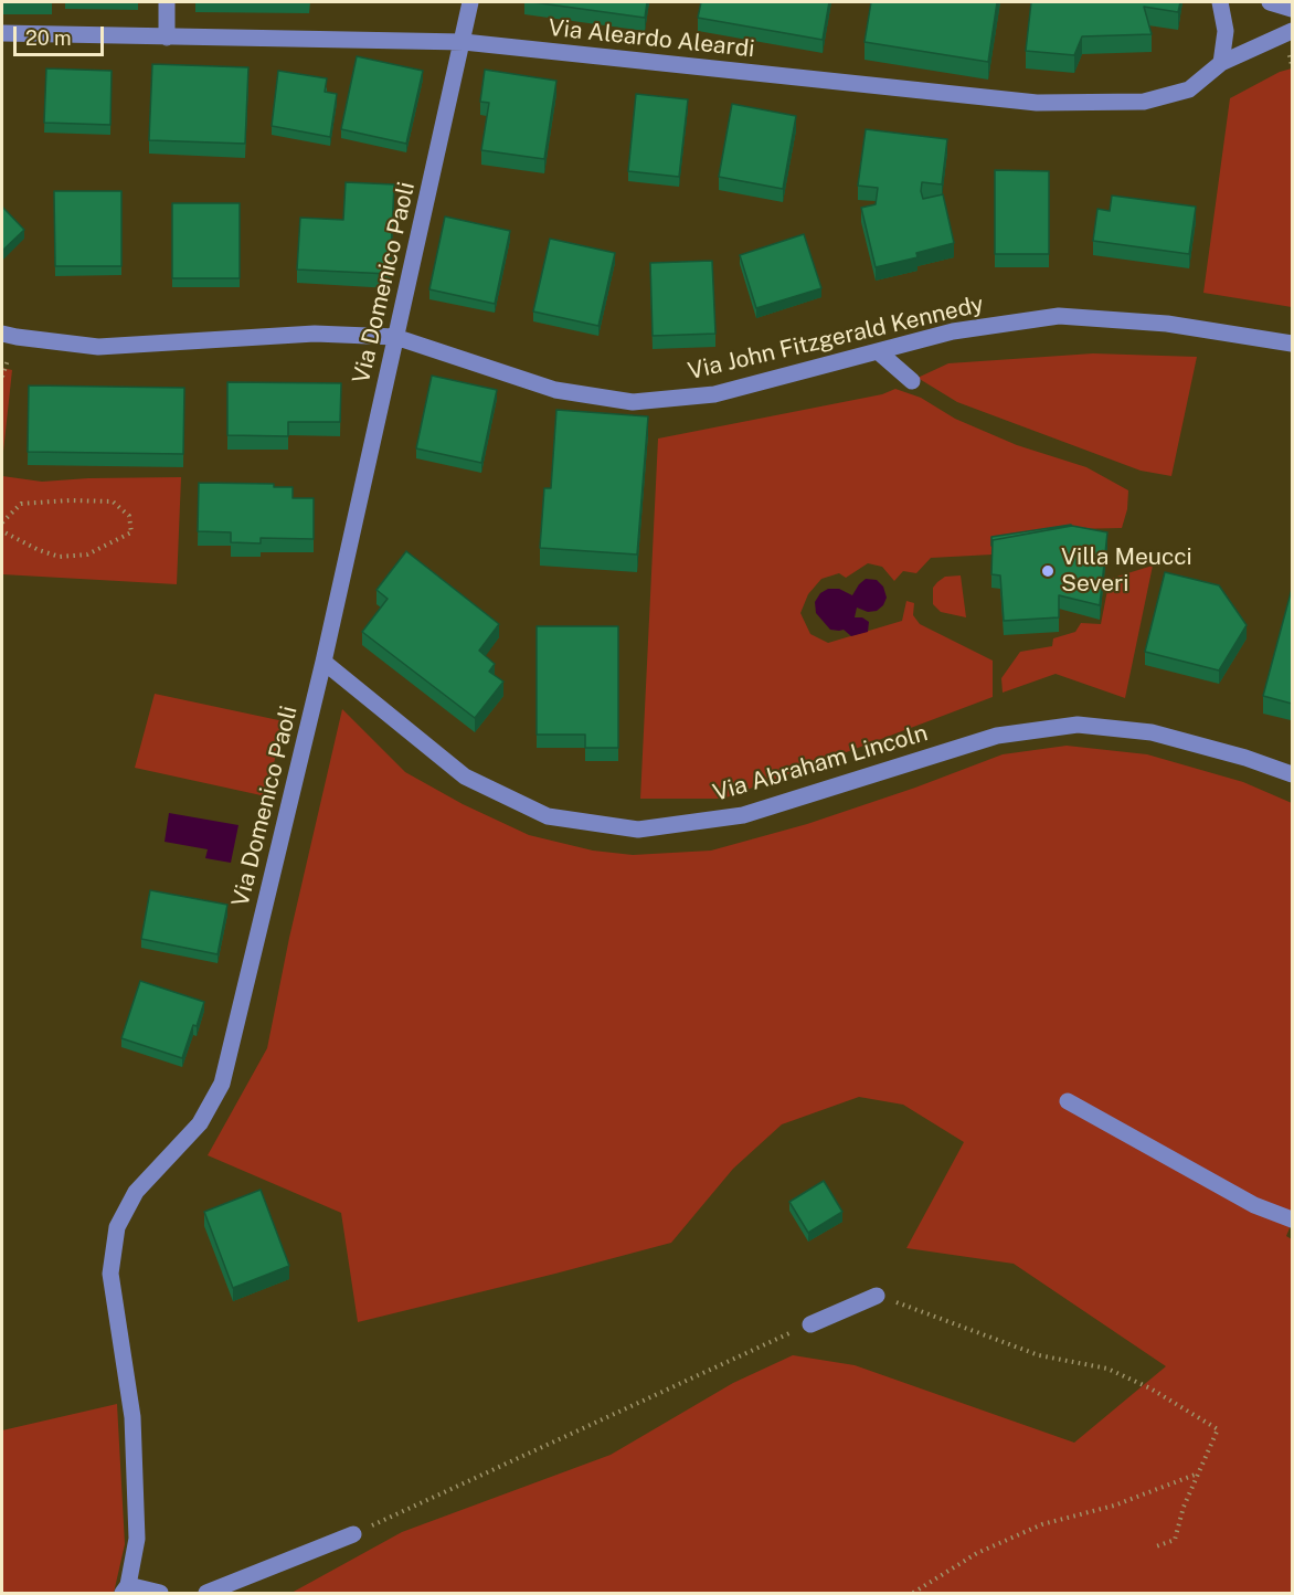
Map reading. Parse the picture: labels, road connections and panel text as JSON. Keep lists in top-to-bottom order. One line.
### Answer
{"streets":{"street":["Via Aleardo Aleardi","Via Domenico Paoli","Via John Fitzgerald Kennedy","Via Abraham Lincoln"]},"crossings":[["Via Aleardo Aleardi","Via Domenico Paoli"],["Via Domenico Paoli","Via John Fitzgerald Kennedy"],["Via Domenico Paoli","Via Abraham Lincoln"]],"places":["Villa Meucci Severi"],"scale_bar":"20 m"}
